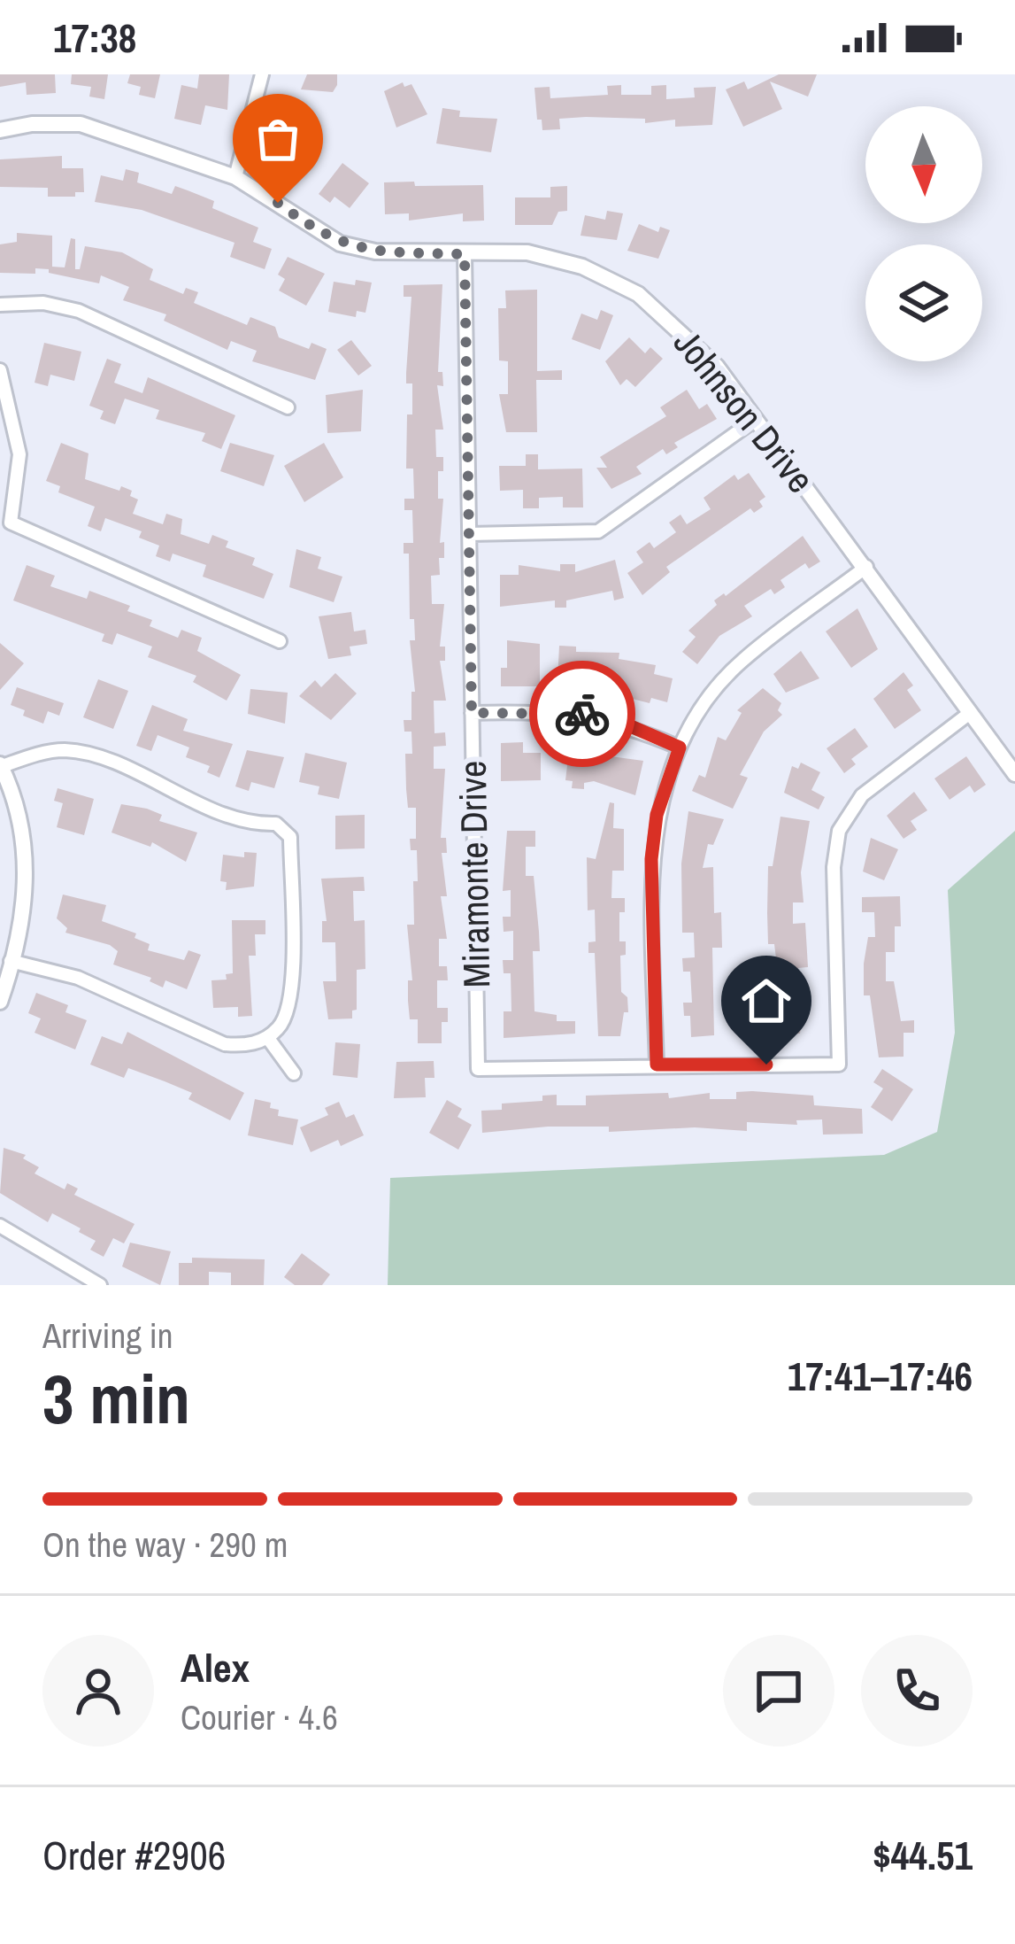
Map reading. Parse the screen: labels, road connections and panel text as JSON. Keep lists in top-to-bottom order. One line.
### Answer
{"streets":{"street":["Johnson Drive","Miramonte Drive"]},"crossings":[["Johnson Drive","Miramonte Drive"]],"north":"bottom","page":{"status":"17:38","heading":["3 min","Arriving in","17:41–17:46"],"panel":["Alex","Courier · 4.6","Order #2906","$44.51"],"bar":"On the way · 290 m"}}
